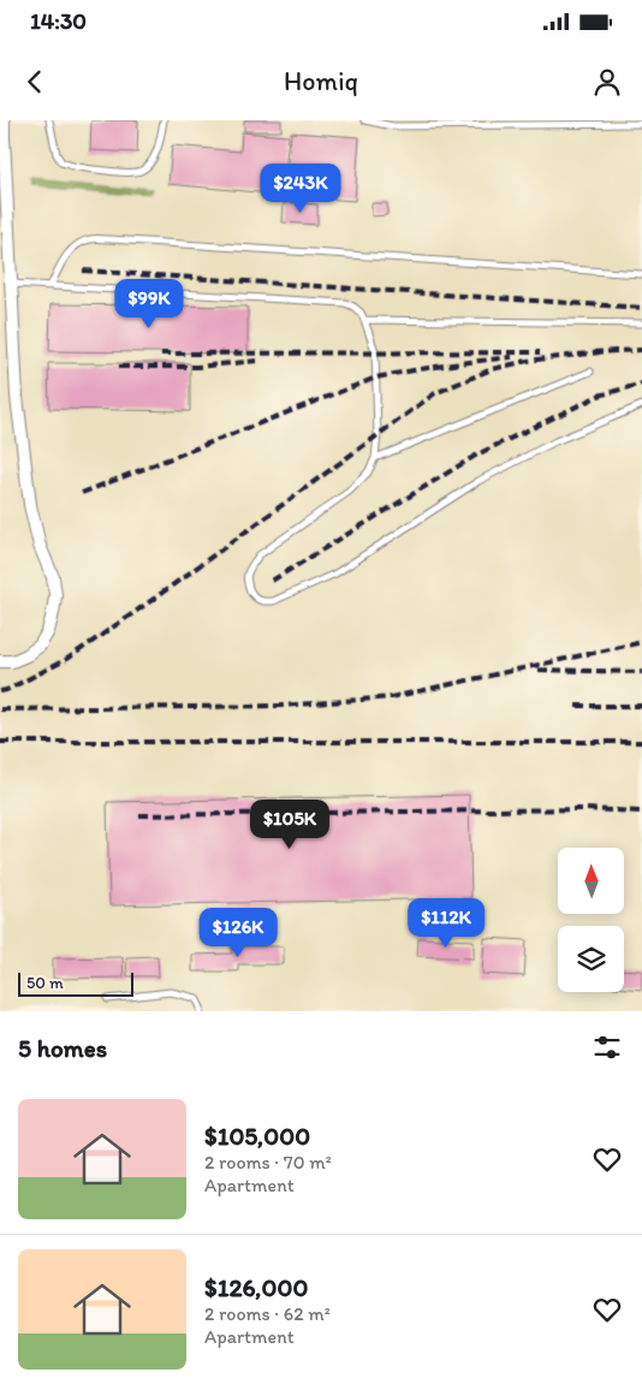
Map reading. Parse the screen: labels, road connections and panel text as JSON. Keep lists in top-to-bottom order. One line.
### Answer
{"scale_bar":"50 m","north":"top","page":{"status":"14:30","header":"Homiq","price":["$243K","$99K","$105K","$112K","$126K"],"scale":"50 m","heading":"5 homes","list":[{"name":"$105,000","note":"2 rooms · 70 m² · Apartment"},{"name":"$126,000","note":"2 rooms · 62 m² · Apartment"}]}}
